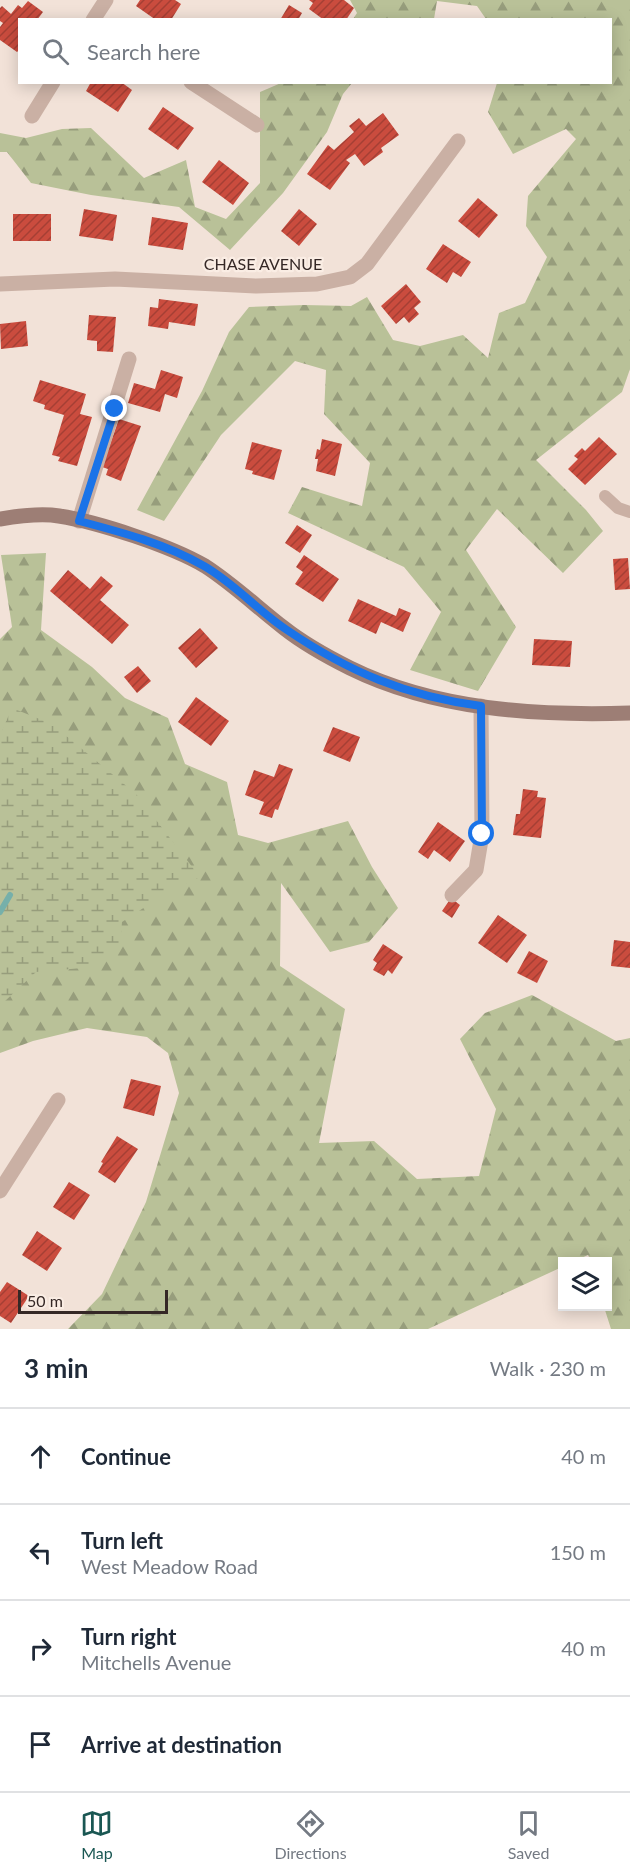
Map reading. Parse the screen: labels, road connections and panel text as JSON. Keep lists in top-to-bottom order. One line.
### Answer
{"streets":{"street":["CHASE AVENUE"]},"scale_bar":"50 m","page":{"search":"Search here","scale":"50 m","heading":["3 min","Walk · 230 m"],"list":[["Continue","40 m"],["Turn left","West Meadow Road","150 m"],["Turn right","Mitchells Avenue","40 m"],"Arrive at destination"],"nav":["Map","Directions","Saved"]}}
